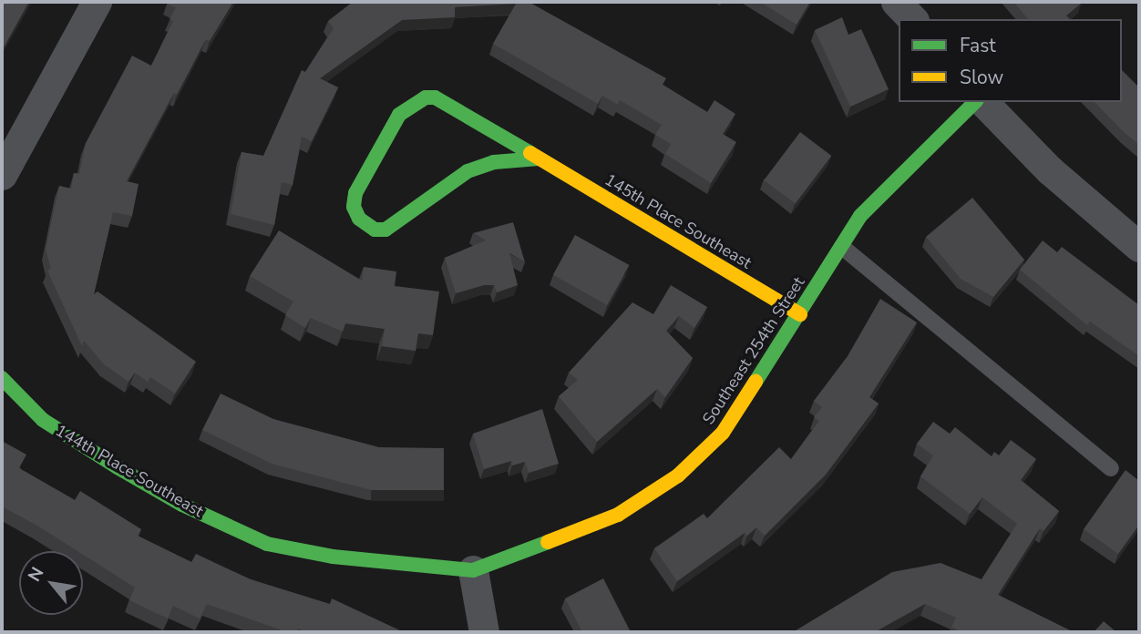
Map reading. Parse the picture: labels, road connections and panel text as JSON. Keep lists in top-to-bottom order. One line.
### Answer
{"streets":{"street":["145th Place Southeast","Southeast 254th Street","144th Place Southeast"]},"crossings":[["145th Place Southeast","Southeast 254th Street"],["Southeast 254th Street","144th Place Southeast"]],"legend":["Fast","Slow"],"north":"top left"}
